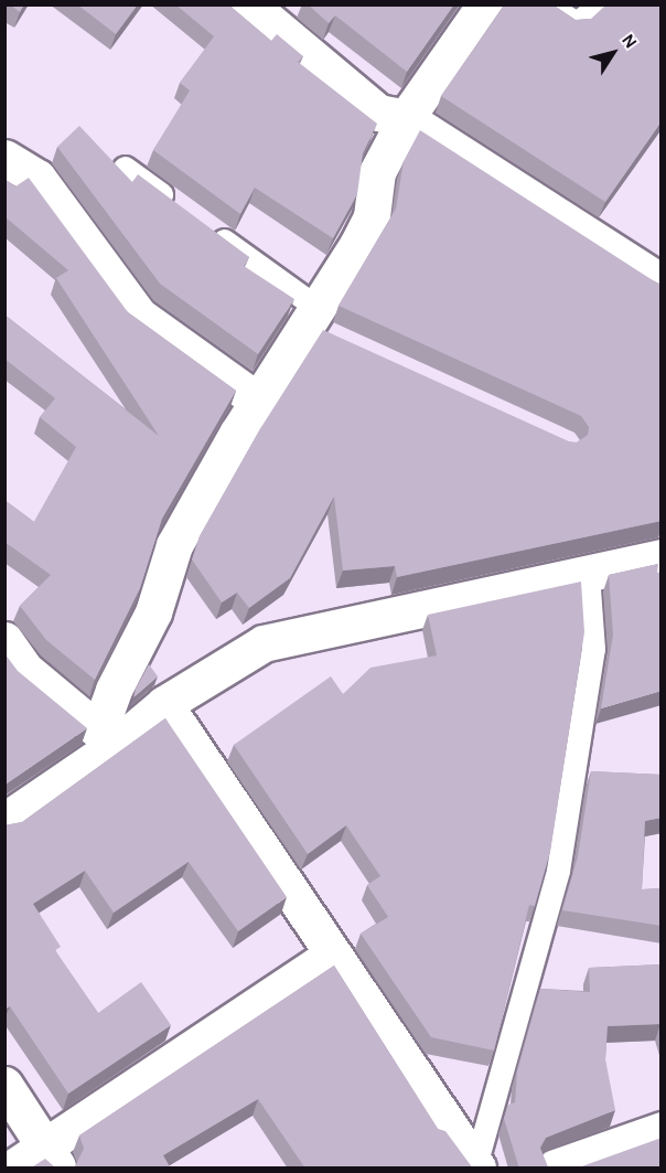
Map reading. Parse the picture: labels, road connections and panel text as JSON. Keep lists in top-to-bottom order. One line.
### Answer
{"north":"top right"}
